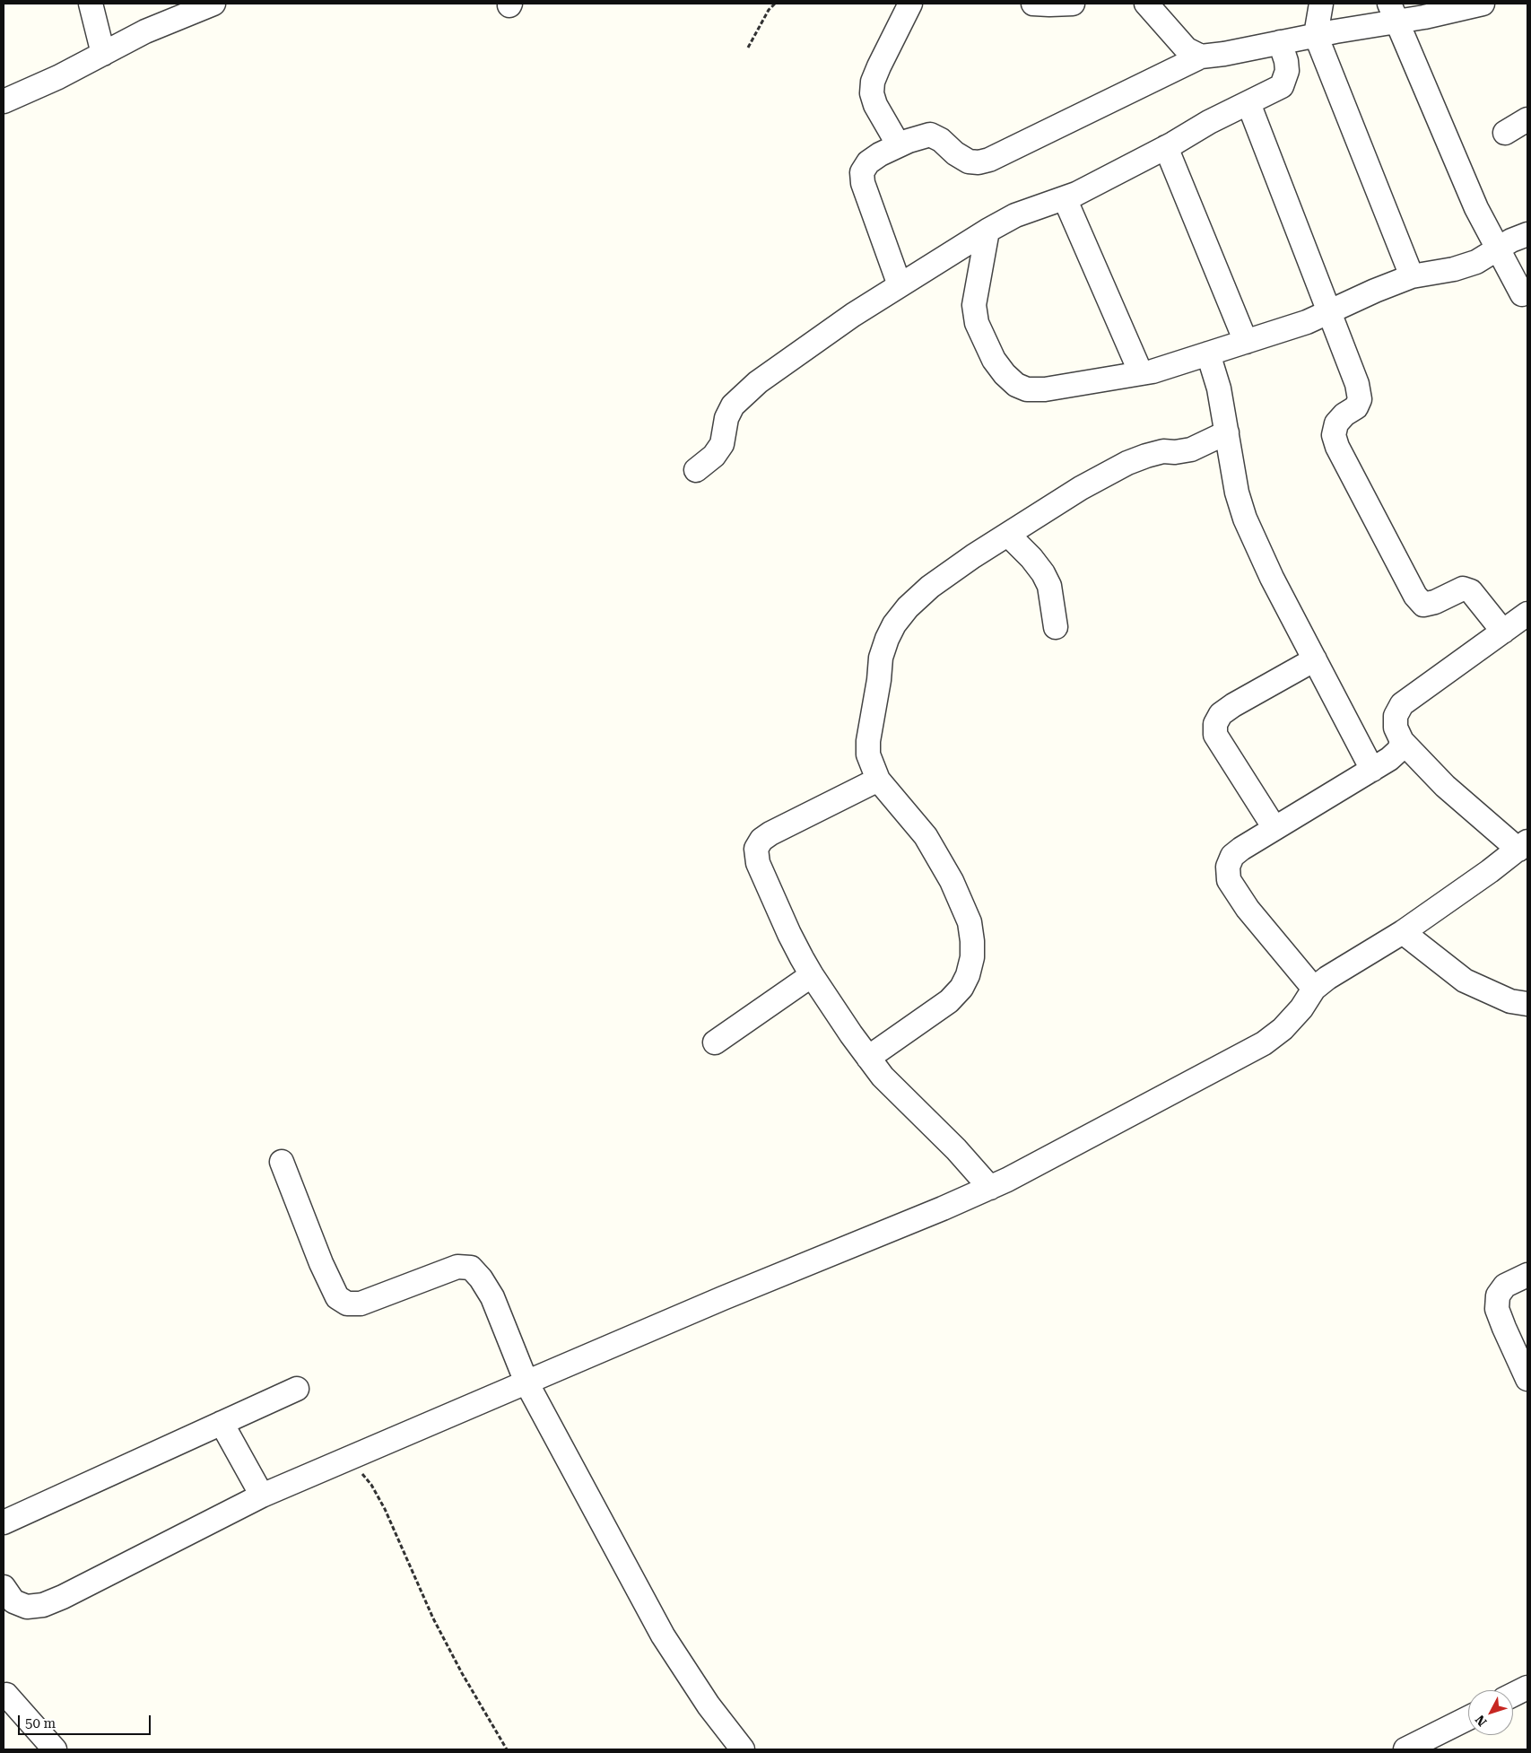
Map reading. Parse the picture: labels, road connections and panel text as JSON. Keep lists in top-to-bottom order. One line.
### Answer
{"scale_bar":"50 m","north":"bottom left"}
